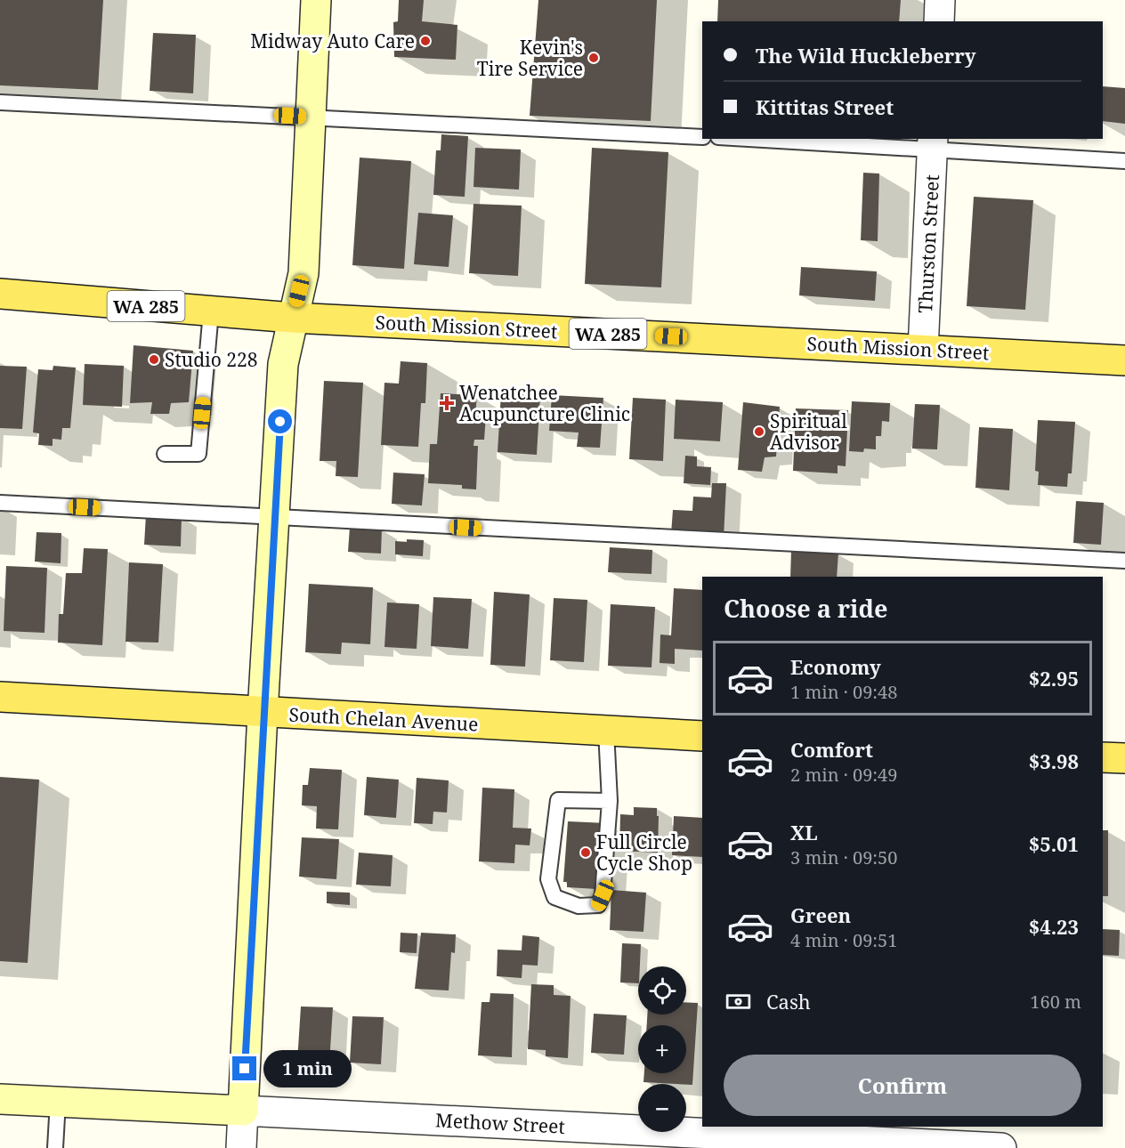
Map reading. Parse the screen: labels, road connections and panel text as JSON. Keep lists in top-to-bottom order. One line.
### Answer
{"streets":{"main road":["WA 285","South Mission Street","South Chelan Avenue"],"street":["Thurston Street","Methow Street"]},"crossings":[["Thurston Street","South Mission Street"]],"places":{"other":["Midway Auto Care","Kevin's Tire Service","Studio 228","Spiritual Advisor","Full Circle Cycle Shop"],"health":["Wenatchee Acupuncture Clinic"]},"page":{"banner":["The Wild Huckleberry","Kittitas Street"],"heading":"Choose a ride","list":[{"name":"Economy","note":"1 min · 09:48","value":"$2.95"},{"name":"Comfort","note":"2 min · 09:49","value":"$3.98"},{"name":"XL","note":"3 min · 09:50","value":"$5.01"},{"name":"Green","note":"4 min · 09:51","value":"$4.23"}],"map_buttons":["+","−"],"pay":["Cash","160 m"],"buttons":"Confirm","bubble":"1 min"}}
